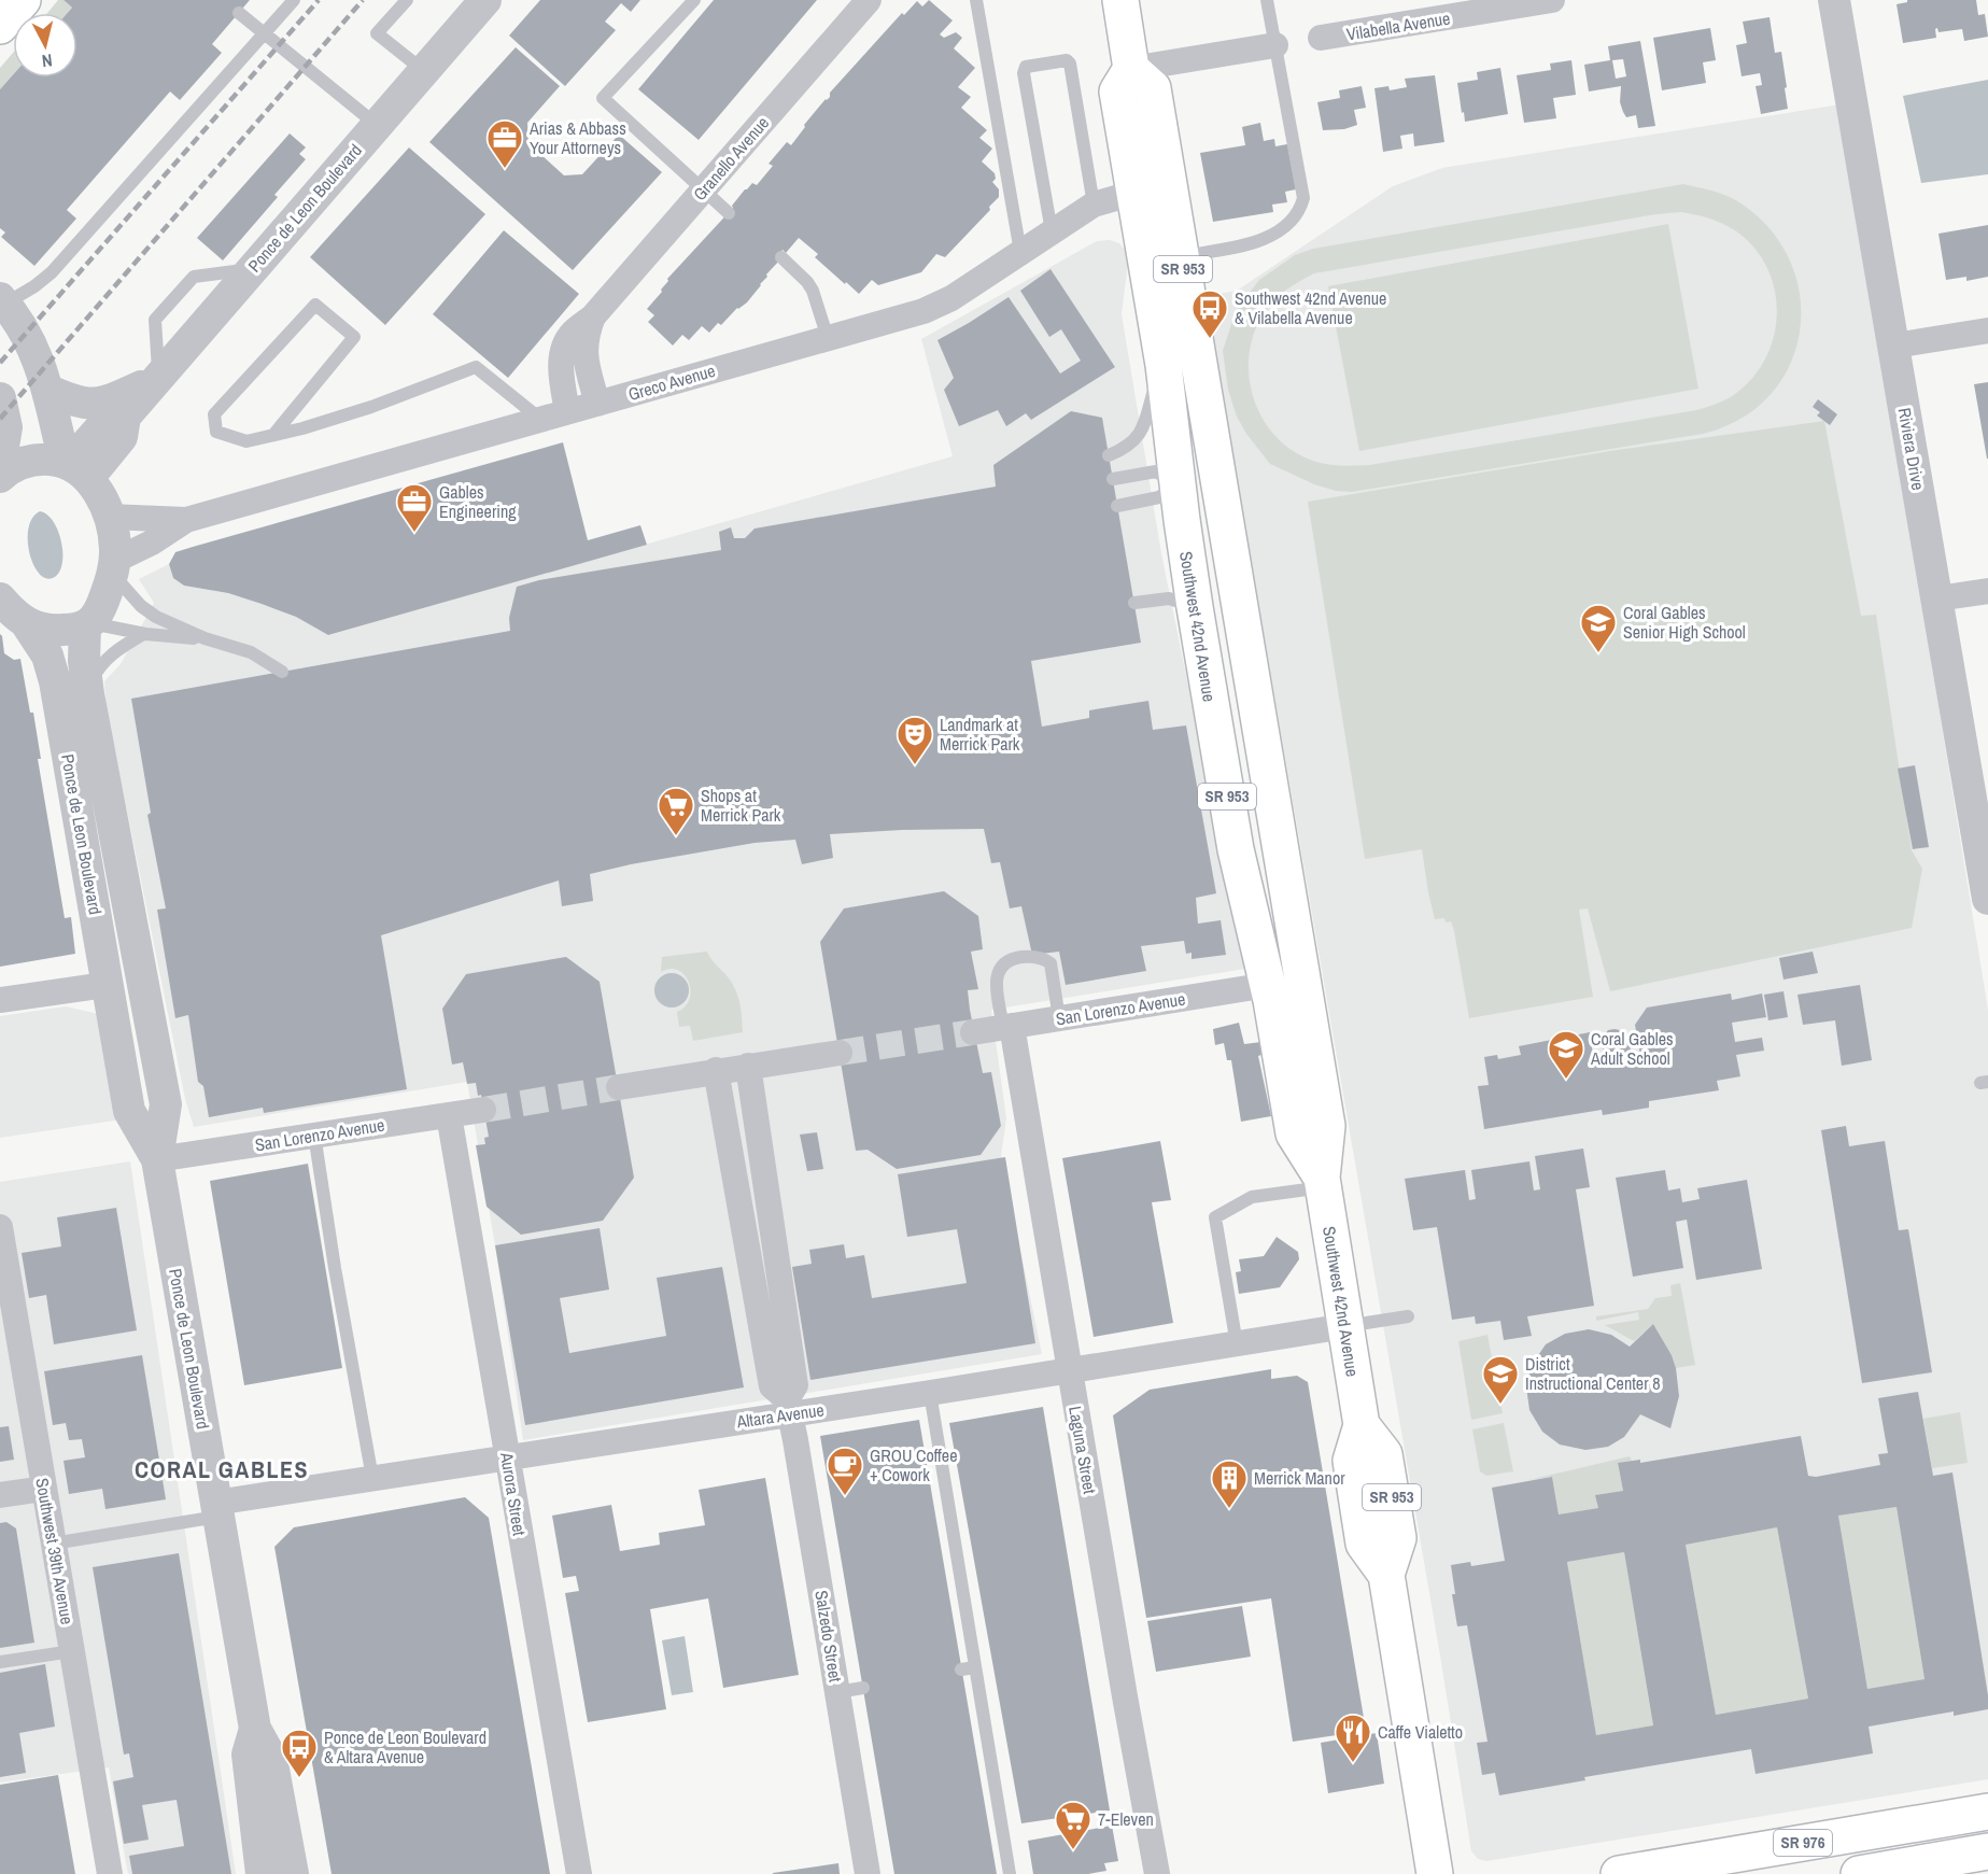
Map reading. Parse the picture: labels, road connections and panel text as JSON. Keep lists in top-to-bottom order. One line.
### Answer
{"streets":{"main road":["SR 953","Southwest 42nd Avenue","SR 976"],"street":["Vilabella Avenue","Granello Avenue","Ponce de Leon Boulevard","Greco Avenue","Riviera Drive","San Lorenzo Avenue","Altara Avenue","Laguna Street","Aurora Street","Southwest 39th Avenue","Salzedo Street"]},"crossings":[["Granello Avenue","Greco Avenue"],["Ponce de Leon Boulevard","San Lorenzo Avenue"],["Ponce de Leon Boulevard","Altara Avenue"],["Greco Avenue","Southwest 42nd Avenue"],["Southwest 42nd Avenue","San Lorenzo Avenue"],["Southwest 42nd Avenue","Altara Avenue"],["San Lorenzo Avenue","Laguna Street"],["San Lorenzo Avenue","Aurora Street"],["Altara Avenue","Laguna Street"],["Altara Avenue","Aurora Street"],["Altara Avenue","Salzedo Street"]],"districts":["CORAL GABLES"],"places":{"office":["Arias & Abbass Your Attorneys","Gables Engineering"],"bus stop":["Southwest 42nd Avenue & Vilabella Avenue","Ponce de Leon Boulevard & Altara Avenue"],"school or university":["Coral Gables Senior High School","Coral Gables Adult School","District Instructional Center 8"],"theatre":["Landmark at Merrick Park"],"supermarket":["Shops at Merrick Park","7-Eleven"],"cafe":["GROU Coffee + Cowork"],"building":["Merrick Manor"],"restaurant":["Caffe Vialetto"]},"north":"bottom"}
